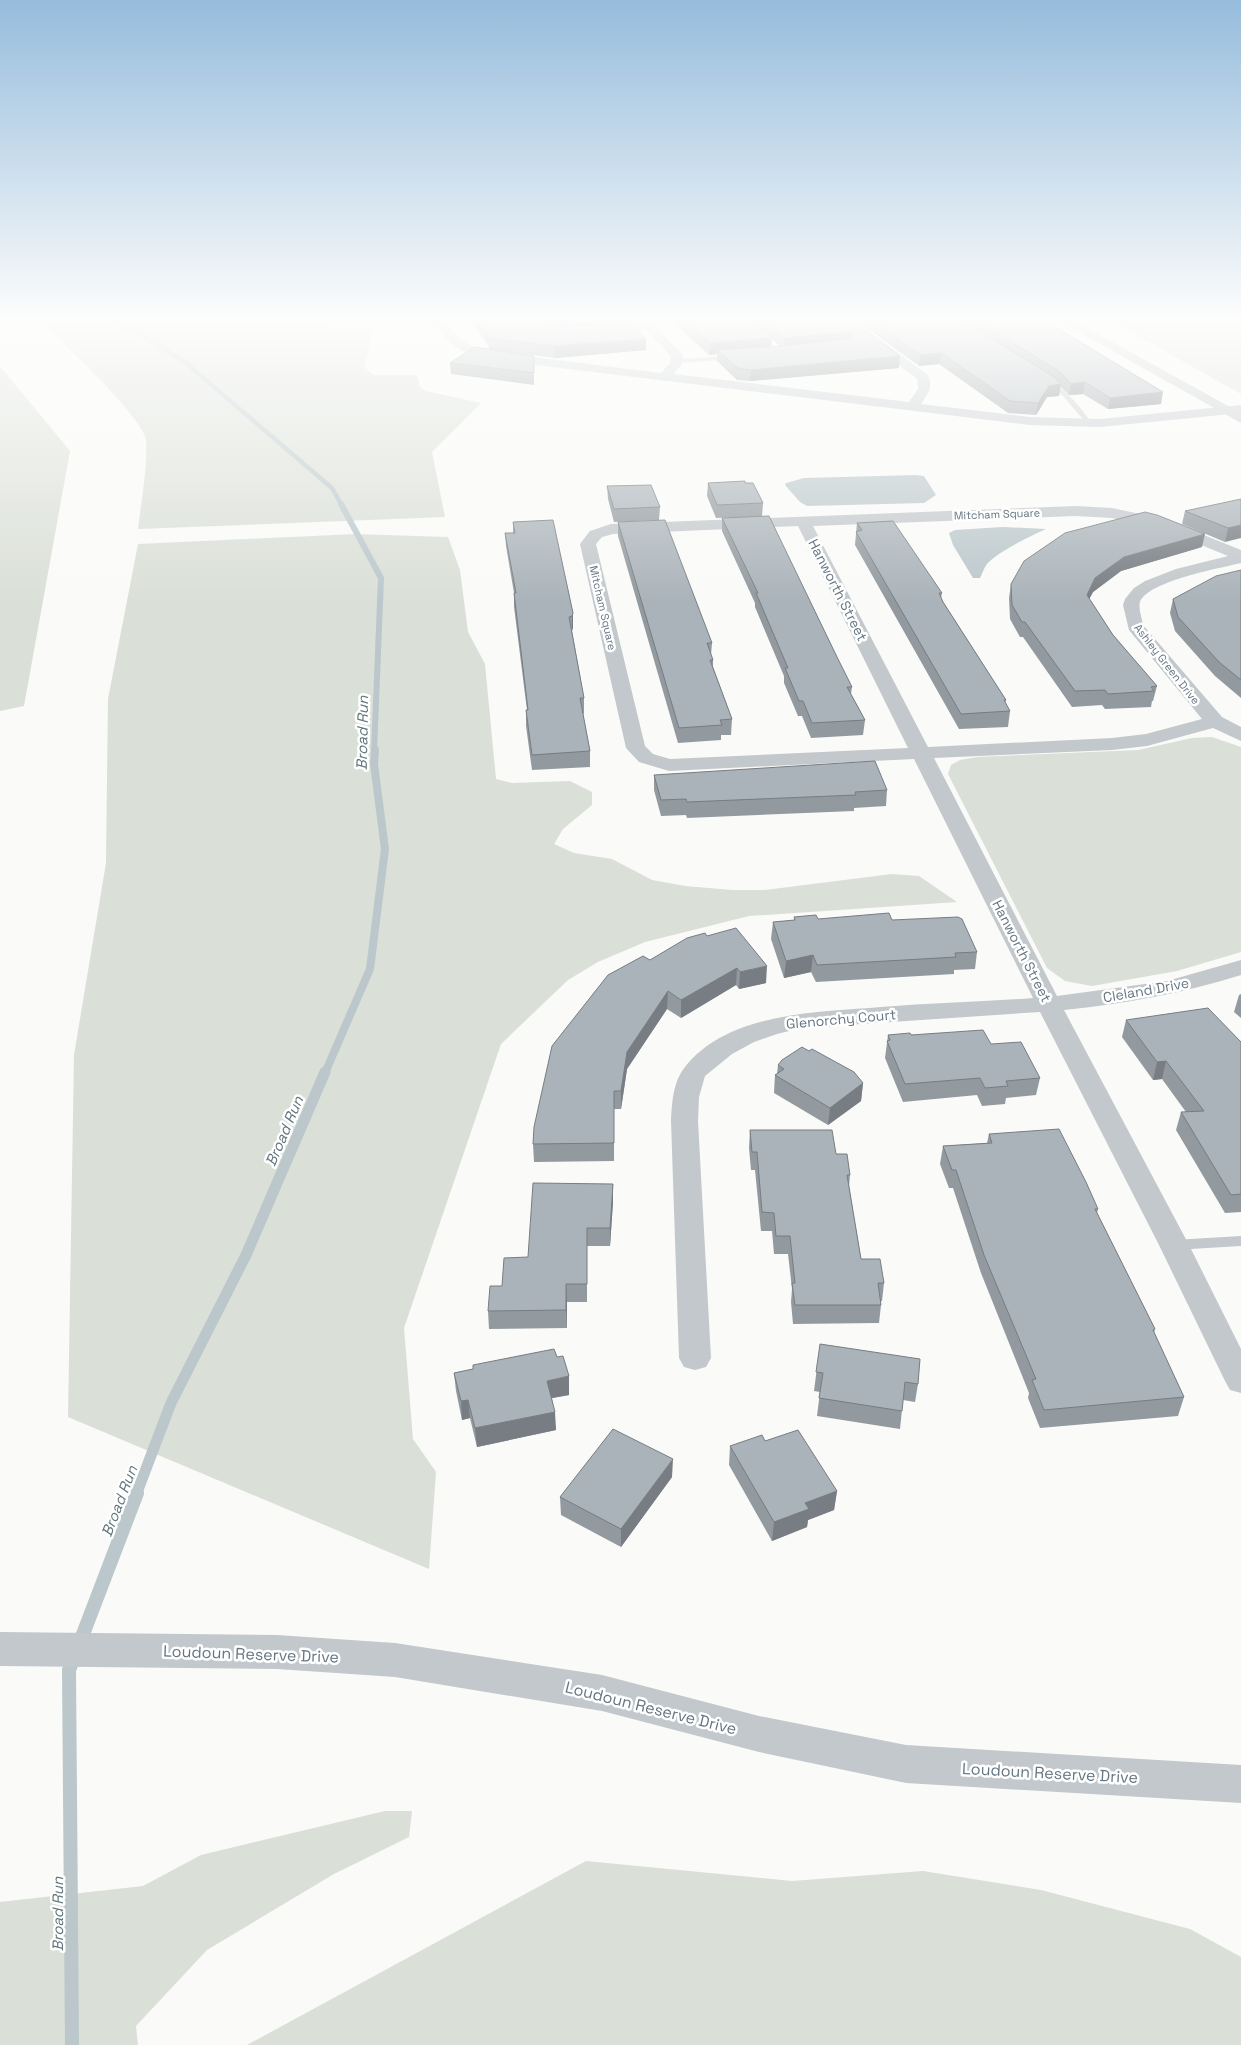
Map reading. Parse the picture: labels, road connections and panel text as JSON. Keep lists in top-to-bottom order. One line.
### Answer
{"streets":{"street":["Mitcham Square","Hanworth Street","Ashley Green Drive","Cleland Drive","Glenorchy Court","Loudoun Reserve Drive"]},"crossings":[["Mitcham Square","Hanworth Street"],["Mitcham Square","Ashley Green Drive"],["Hanworth Street","Cleland Drive"],["Hanworth Street","Glenorchy Court"],["Cleland Drive","Glenorchy Court"]],"water":["Broad Run"]}
